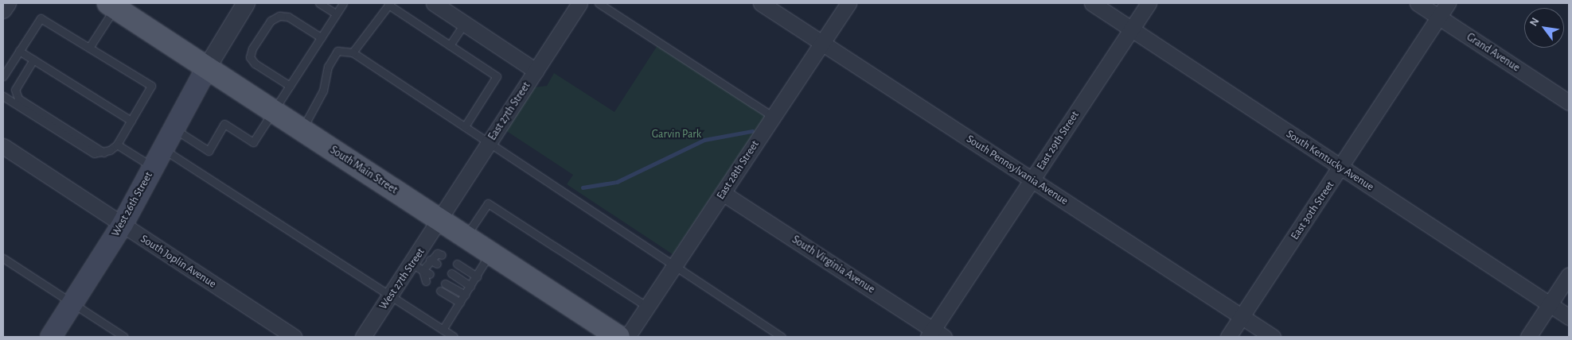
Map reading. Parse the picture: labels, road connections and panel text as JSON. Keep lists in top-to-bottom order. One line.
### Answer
{"streets":{"main road":["South Main Street","West 26th Street"],"street":["Grand Avenue","East 27th Street","East 29th Street","South Kentucky Avenue","East 28th Street","South Pennsylvania Avenue","East 30th Street","South Joplin Avenue","South Virginia Avenue","West 27th Street"]},"crossings":[["Grand Avenue","East 30th Street"],["East 27th Street","South Main Street"],["East 27th Street","West 27th Street"],["East 29th Street","South Kentucky Avenue"],["East 29th Street","South Pennsylvania Avenue"],["East 29th Street","South Virginia Avenue"],["South Kentucky Avenue","East 30th Street"],["South Main Street","West 26th Street"],["South Main Street","West 27th Street"],["East 28th Street","South Pennsylvania Avenue"],["East 28th Street","South Virginia Avenue"],["South Pennsylvania Avenue","East 30th Street"],["West 26th Street","South Joplin Avenue"]],"parks":["Garvin Park"],"north":"top left"}
